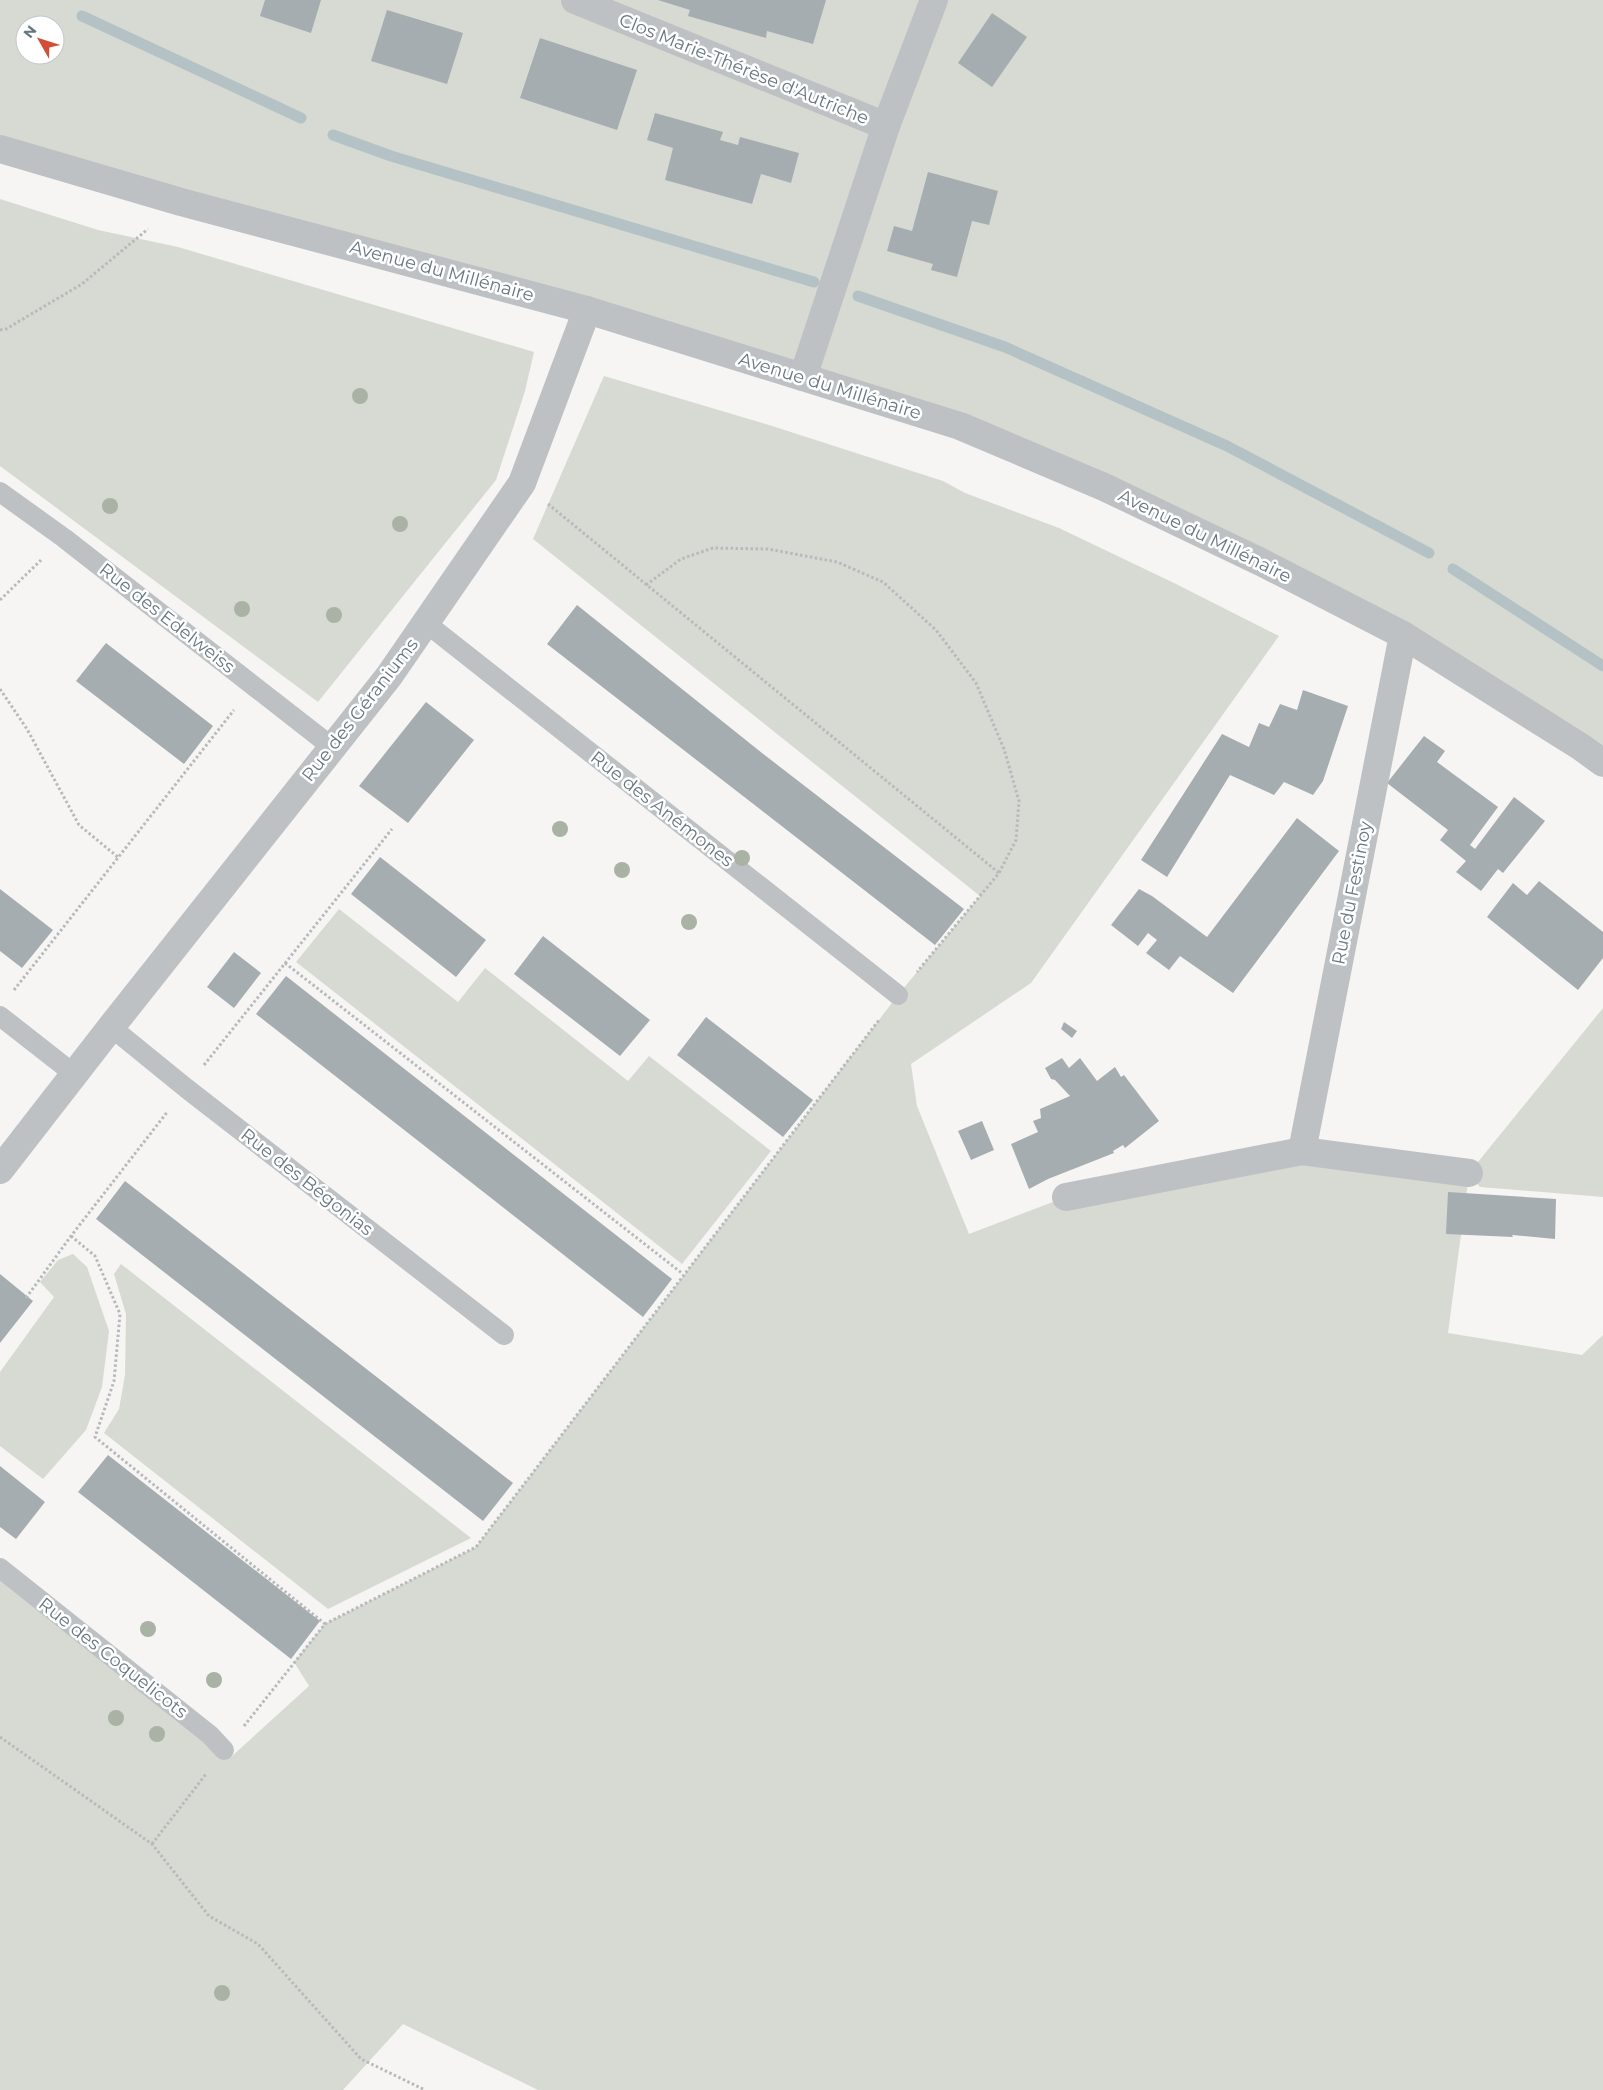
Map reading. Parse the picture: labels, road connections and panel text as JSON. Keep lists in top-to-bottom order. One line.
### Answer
{"streets":{"street":["Clos Marie-Thérèse d'Autriche","Avenue du Millénaire","Rue des Géraniums","Rue du Festinoy"],"lane":["Rue des Edelweiss","Rue des Anémones","Rue des Bégonias","Rue des Coquelicots"]},"crossings":[["Clos Marie-Thérèse d'Autriche","Avenue du Millénaire"],["Avenue du Millénaire","Rue des Géraniums"],["Avenue du Millénaire","Rue du Festinoy"],["Rue des Edelweiss","Rue des Géraniums"],["Rue des Géraniums","Rue des Anémones"],["Rue des Géraniums","Rue des Bégonias"]],"north":"top left"}
